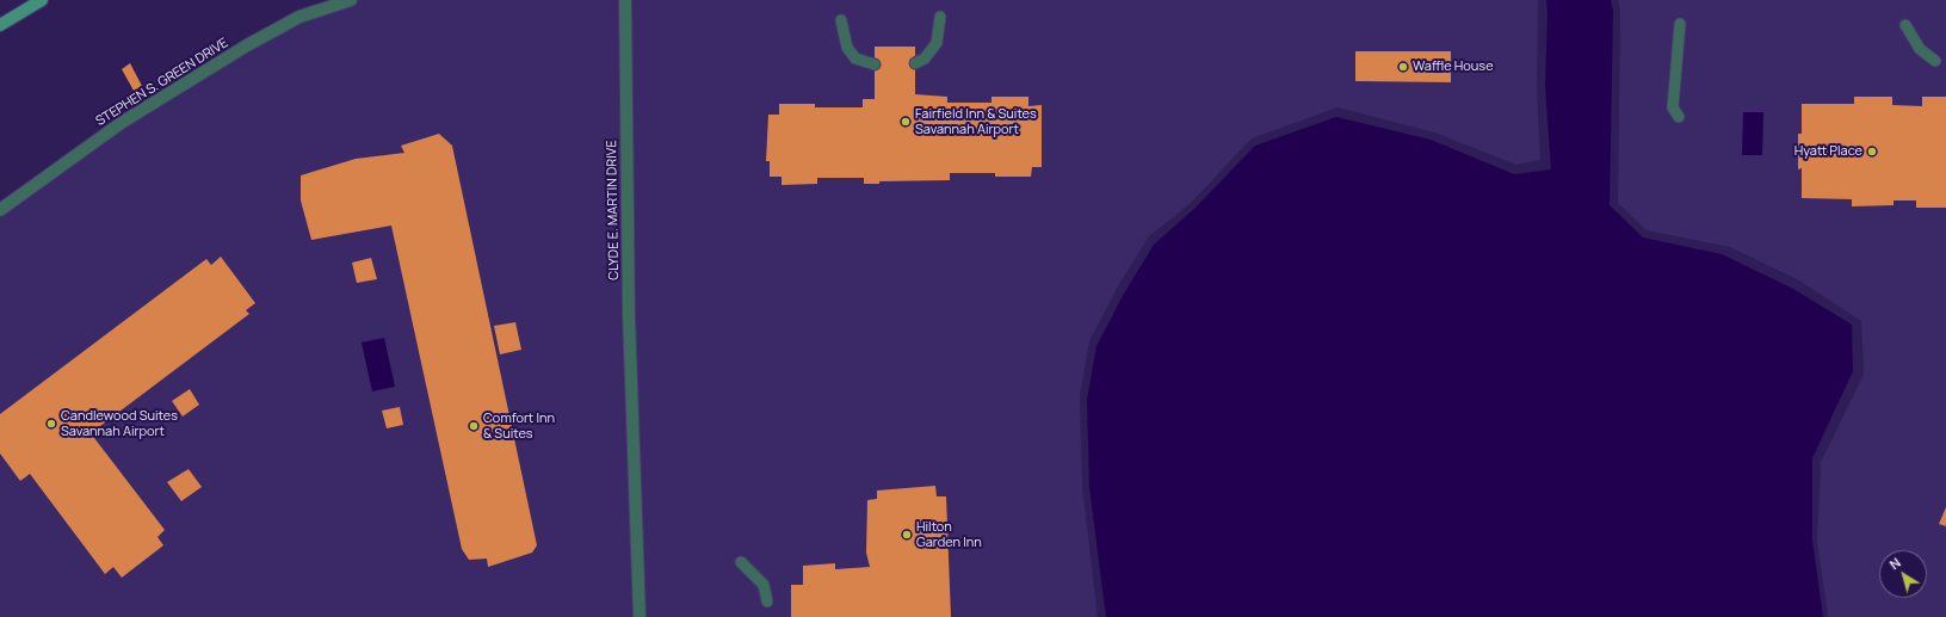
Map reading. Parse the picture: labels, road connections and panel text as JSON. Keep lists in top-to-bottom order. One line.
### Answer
{"streets":{"street":["STEPHEN S. GREEN DRIVE","CLYDE E. MARTIN DRIVE"]},"places":["Waffle House","Fairfield Inn & Suites Savannah Airport","Hyatt Place","Candlewood Suites Savannah Airport","Comfort Inn & Suites","Hilton Garden Inn"],"north":"top left"}
